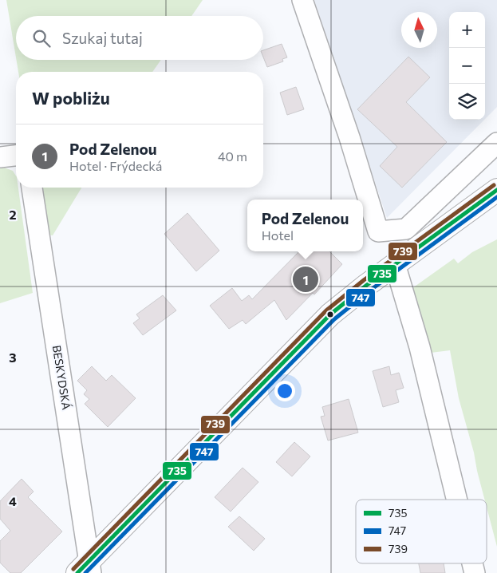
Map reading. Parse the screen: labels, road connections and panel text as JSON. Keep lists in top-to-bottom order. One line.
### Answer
{"streets":{"street":["BESKYDSKÁ"]},"lines":["transit line 739","transit line 735","transit line 747"],"legend":["735","747","739"],"north":"top","page":{"map_buttons":["+","−"],"search":"Szukaj tutaj","heading":"W pobliżu","list":[{"mark":"1","name":"Pod Zelenou","note":"Hotel · Frýdecká","value":"40 m"}],"popup":["Pod Zelenou","Hotel"],"pins":"1"},"grid":{"rows":["2","3","4"]}}
